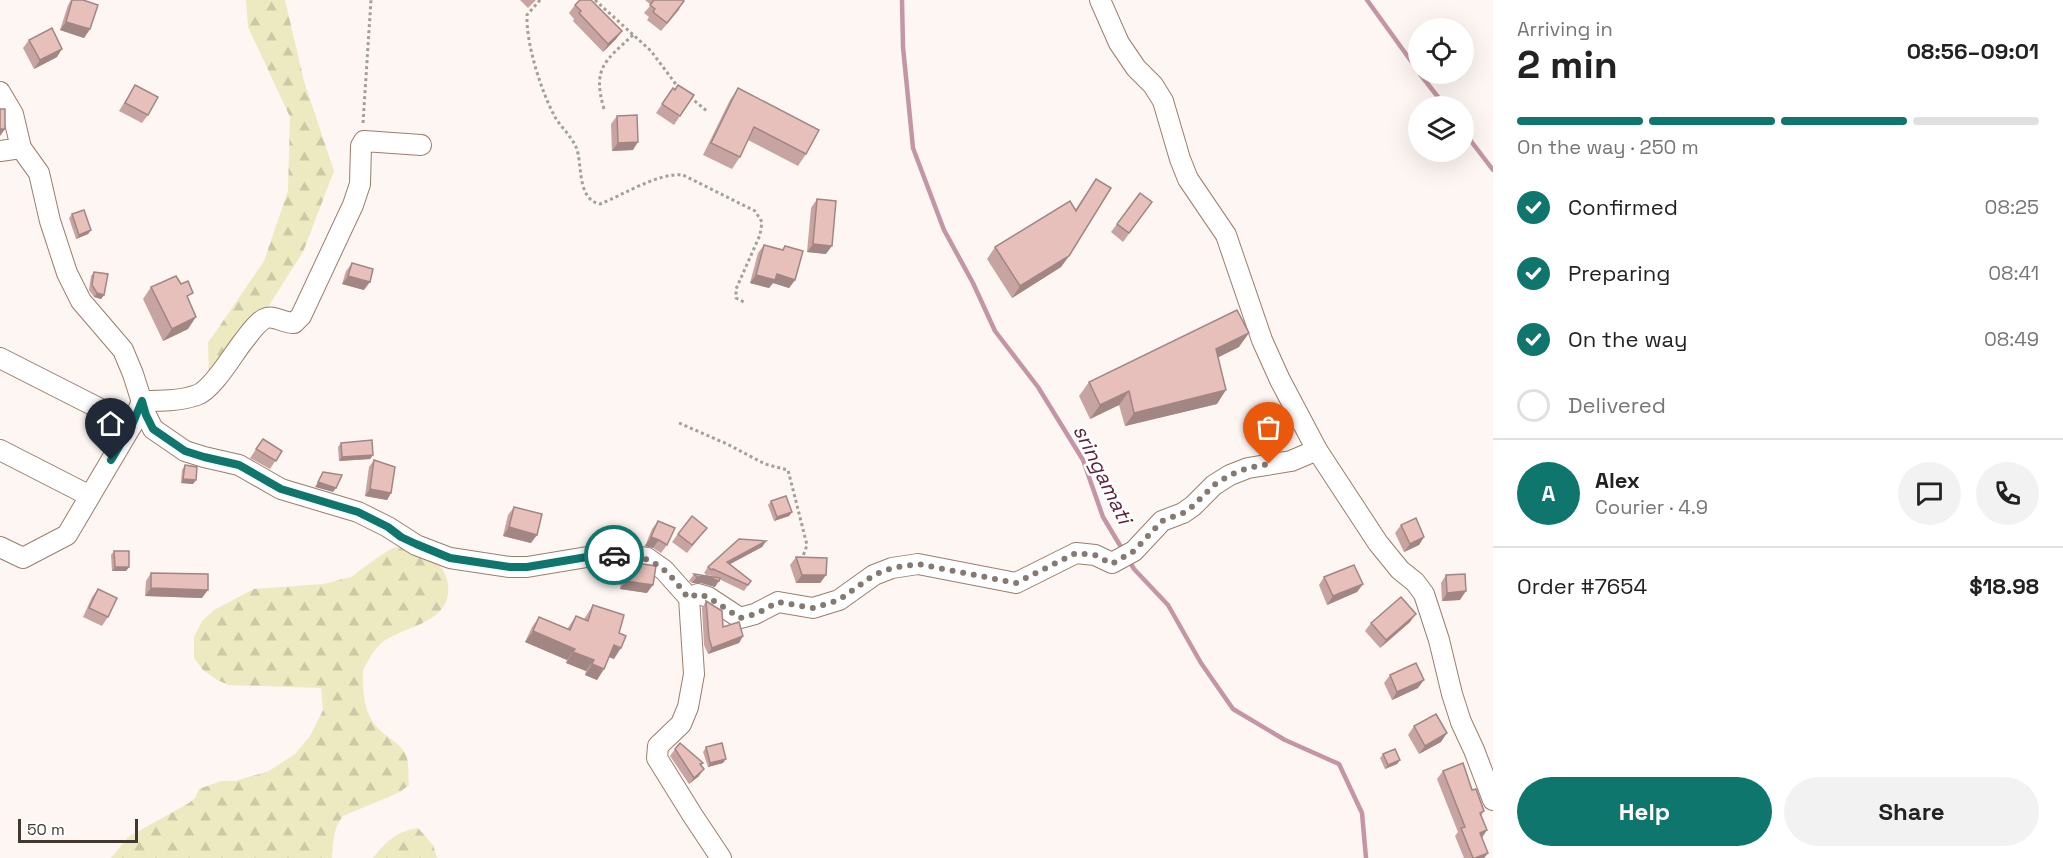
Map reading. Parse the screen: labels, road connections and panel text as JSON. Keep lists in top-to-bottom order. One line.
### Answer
{"water":["sringamati"],"scale_bar":"50 m","page":{"heading":["2 min","Arriving in","08:56–09:01"],"panel":["Alex","Courier · 4.9","Order #7654","$18.98"],"bar":"On the way · 250 m","list":[["Confirmed","08:25"],["Preparing","08:41"],["On the way","08:49"],"Delivered"],"round":"A","buttons":["Help","Share"],"scale":"50 m"}}
